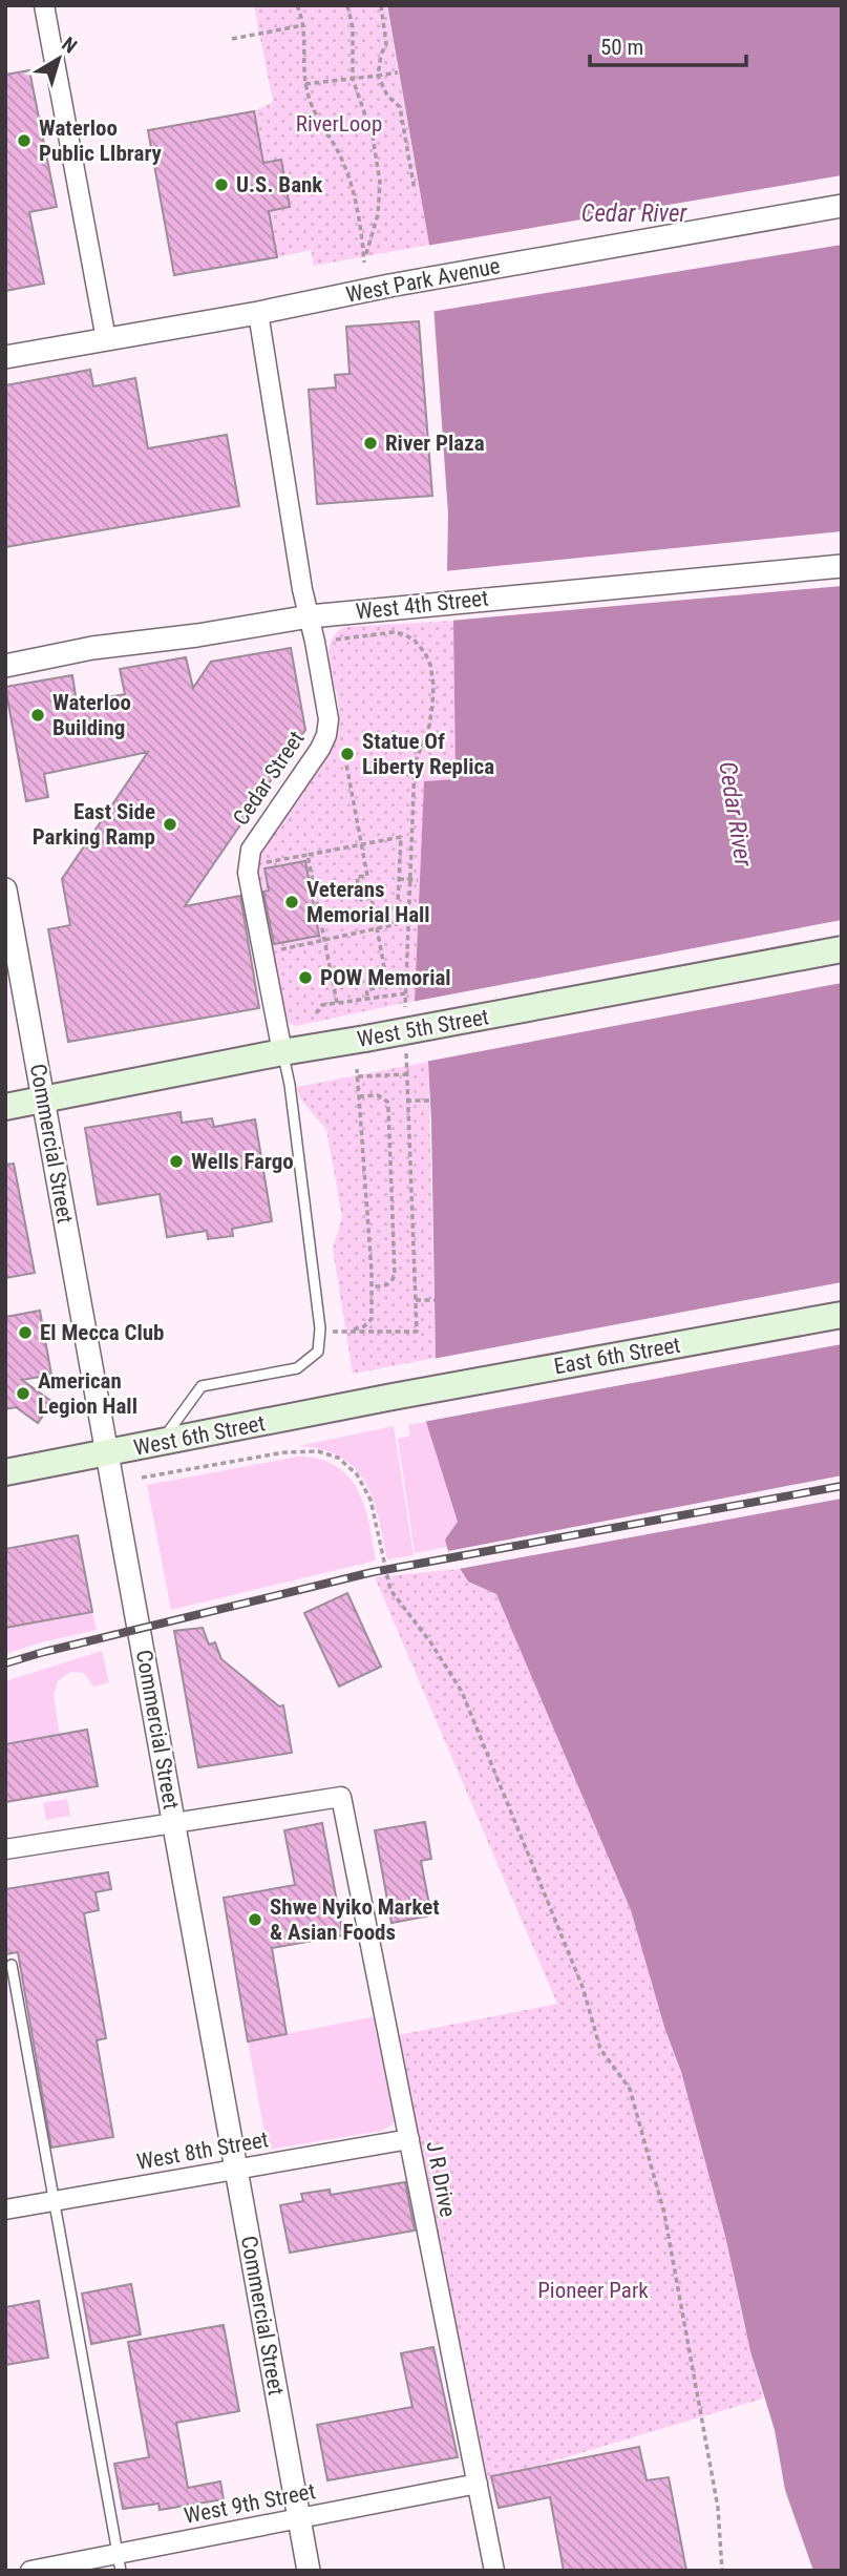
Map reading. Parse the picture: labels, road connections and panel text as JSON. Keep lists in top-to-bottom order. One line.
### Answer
{"streets":{"main road":["West 5th Street","East 6th Street","West 6th Street"],"street":["West Park Avenue","West 4th Street","Cedar Street","Commercial Street","West 8th Street","J R Drive","West 9th Street"]},"crossings":[["West Park Avenue","Cedar Street"],["West 4th Street","Cedar Street"],["Cedar Street","West 5th Street"],["West 5th Street","Commercial Street"],["Commercial Street","West 6th Street"],["Commercial Street","West 8th Street"],["Commercial Street","J R Drive"],["Commercial Street","West 9th Street"],["East 6th Street","West 6th Street"],["West 8th Street","J R Drive"],["J R Drive","West 9th Street"]],"water":["Cedar River"],"parks":["RiverLoop","Pioneer Park"],"places":["Waterloo Public LIbrary","U.S. Bank","River Plaza","Waterloo Building","Statue Of Liberty Replica","East Side Parking Ramp","Veterans Memorial Hall","POW Memorial","Wells Fargo","El Mecca Club","American Legion Hall","Shwe Nyiko Market & Asian Foods"],"scale_bar":"50 m","north":"top right"}
